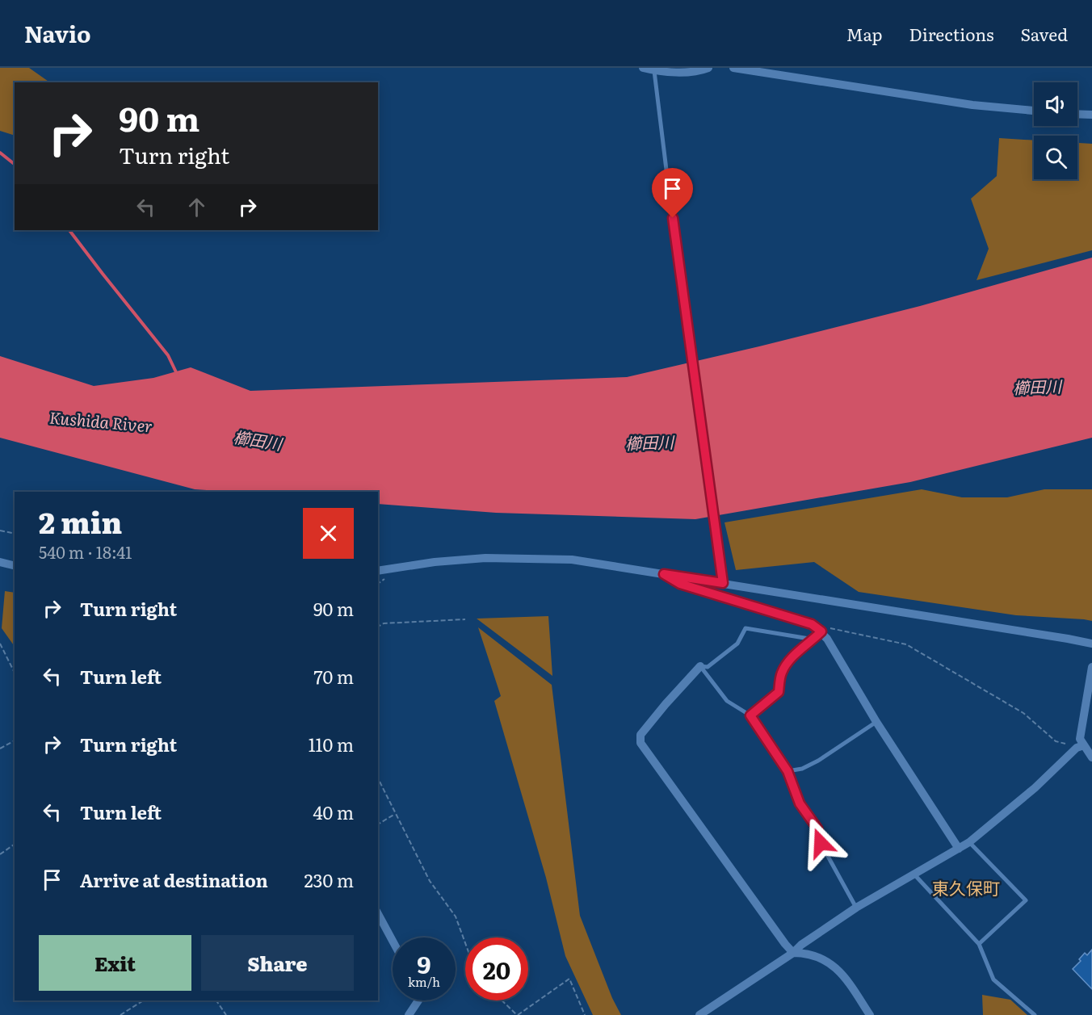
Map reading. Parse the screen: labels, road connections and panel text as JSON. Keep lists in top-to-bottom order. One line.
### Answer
{"districts":["東久保町"],"water":["櫛田川","Kushida River"],"page":{"header":"Navio","nav":["Map","Directions","Saved"],"turn":["90 m","Turn right"],"heading":["2 min","540 m · 18:41"],"list":[{"name":"Turn right","value":"90 m"},{"name":"Turn left","value":"70 m"},{"name":"Turn right","value":"110 m"},{"name":"Turn left","value":"40 m"},{"name":"Arrive at destination","value":"230 m"}],"buttons":["Exit","Share"],"speed":"9 km/h","limit":"20"}}
